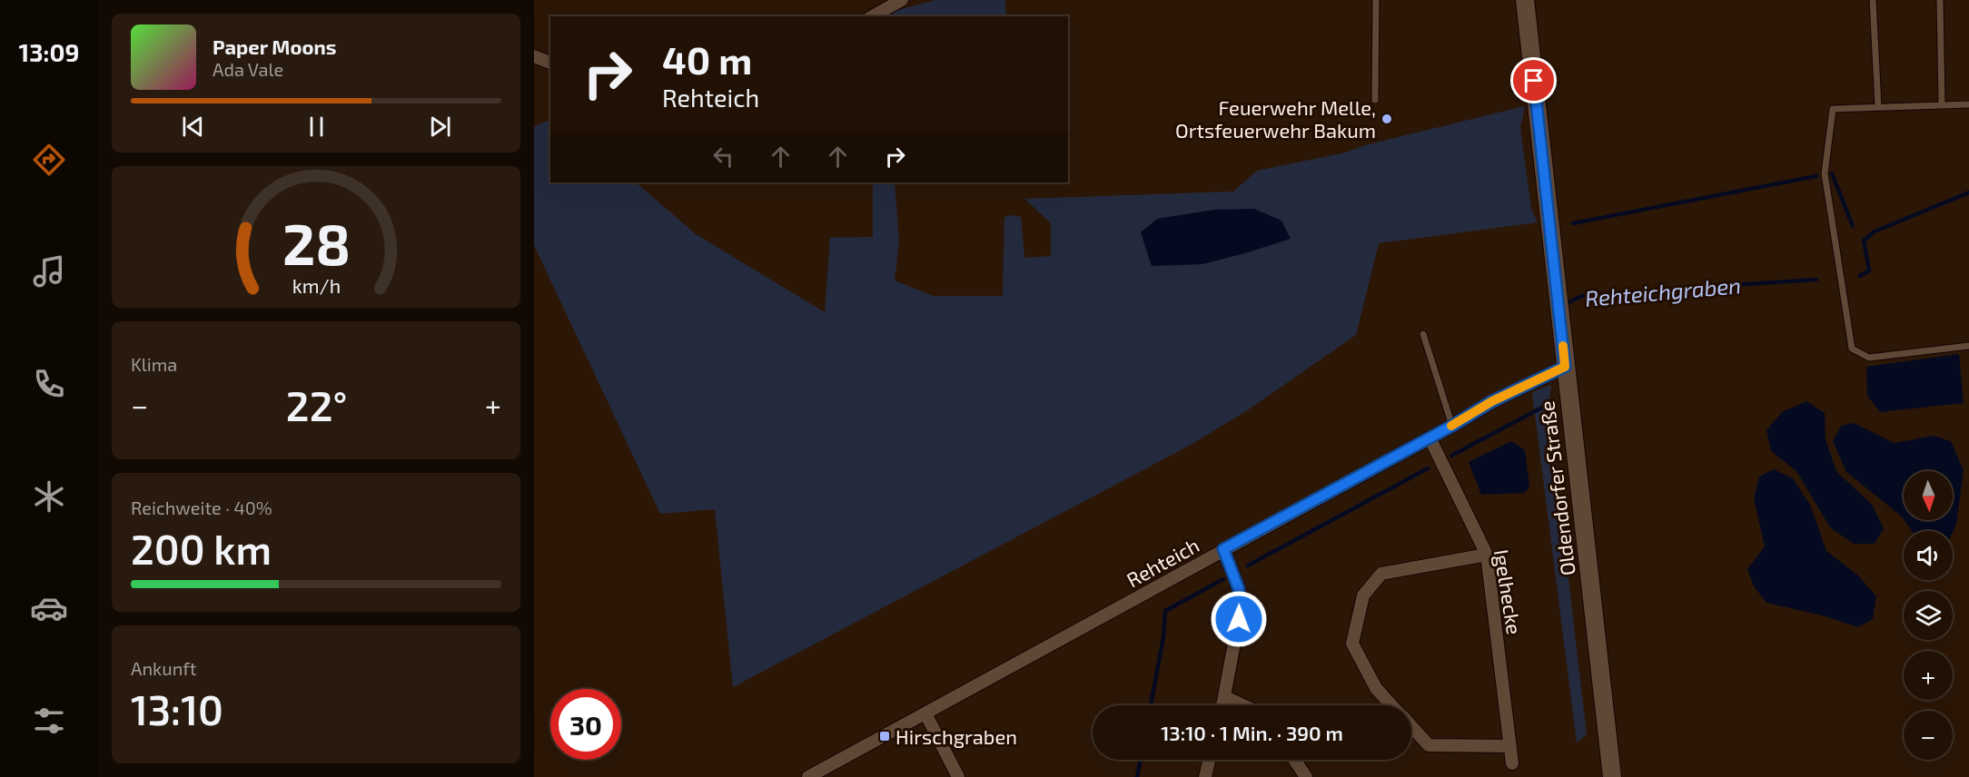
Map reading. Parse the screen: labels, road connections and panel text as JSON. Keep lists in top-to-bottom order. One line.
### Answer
{"streets":{"main road":["Oldendorfer Straße"],"street":["Rehteich","Igelhecke"]},"crossings":[["Oldendorfer Straße","Rehteich"],["Rehteich","Igelhecke"]],"water":["Rehteichgraben"],"places":{"other":["Feuerwehr Melle, Ortsfeuerwehr Bakum"],"transit":["Hirschgraben"]},"north":"bottom","page":{"tabs":"13:09","turn":["40 m","Rehteich"],"song":["Paper Moons","Ada Vale"],"tile":["Klima",["Reichweite · 40%","200 km"],["Ankunft","13:10"]],"heat":["−","22°","+"],"map_buttons":["+","−"],"limit":"30","trip":"13:10 · 1 Min. · 390 m","gauge":["28","km/h"]}}
